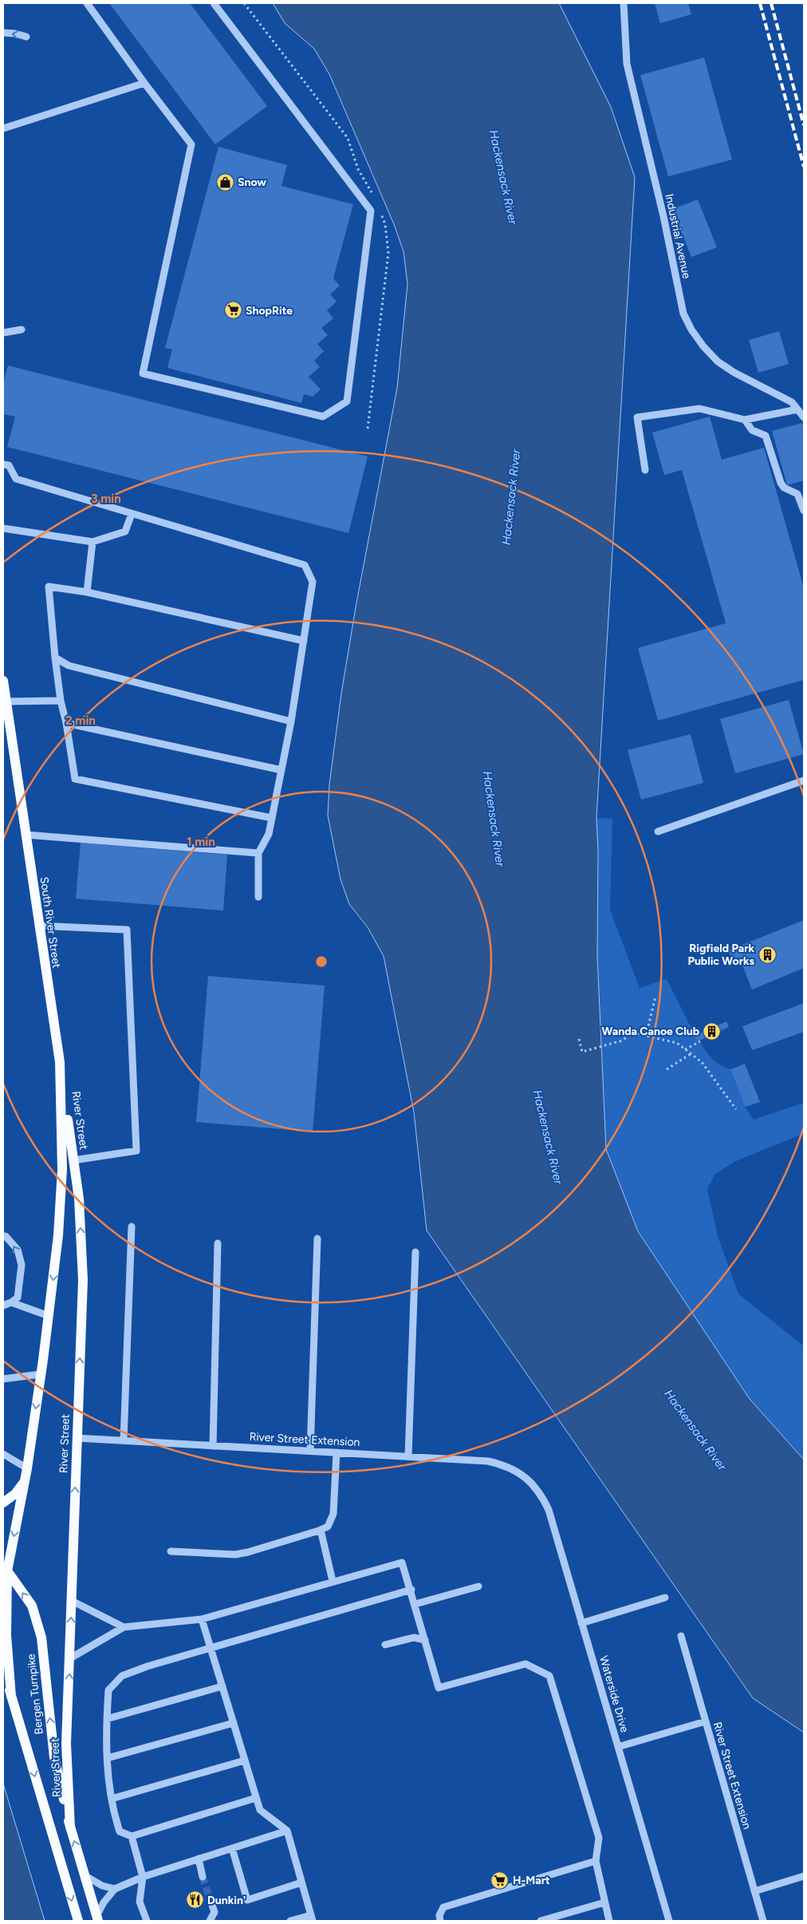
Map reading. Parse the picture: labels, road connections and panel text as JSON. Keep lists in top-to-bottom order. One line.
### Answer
{"streets":{"main road":["South River Street","River Street","Bergen Turnpike"],"street":["Industrial Avenue","River Street Extension","Waterside Drive"]},"crossings":[["South River Street","River Street"],["River Street","River Street Extension"],["River Street","Bergen Turnpike"],["River Street Extension","Waterside Drive"]],"one_way":["South River Street"],"water":["Hackensack River"],"places":{"shop":["Snow"],"supermarket":["ShopRite","H-Mart"],"building":["Rigfield Park Public Works","Wanda Canoe Club"],"restaurant":["Dunkin'"]},"rings":["3 min","2 min","1 min"]}
